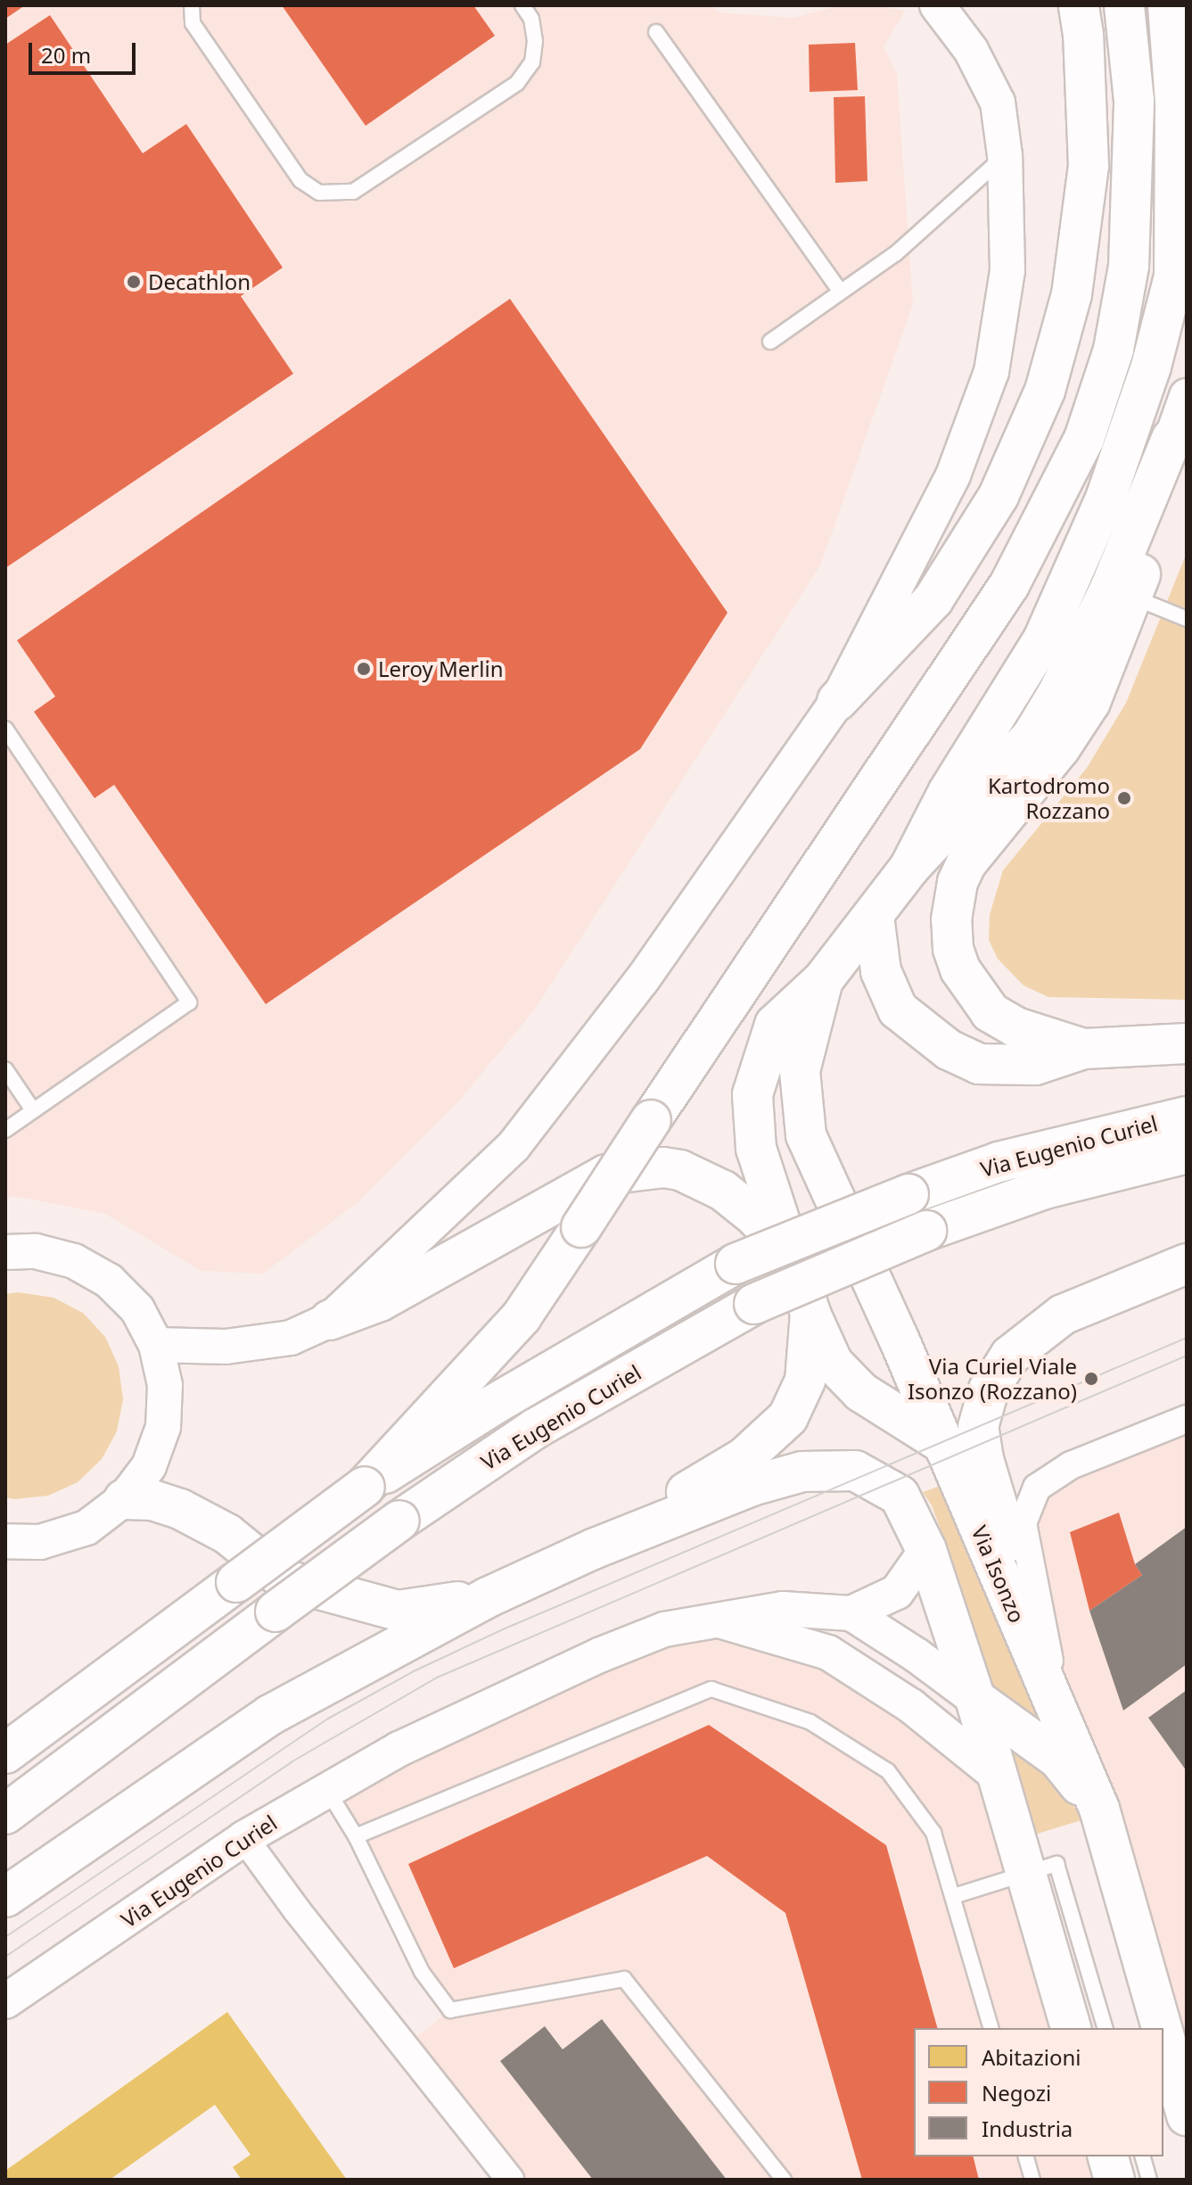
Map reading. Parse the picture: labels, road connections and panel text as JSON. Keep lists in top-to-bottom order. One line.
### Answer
{"streets":{"main road":["Via Eugenio Curiel","Via Isonzo"]},"places":["Decathlon","Leroy Merlin","Kartodromo Rozzano","Via Curiel Viale Isonzo (Rozzano)"],"legend":["Abitazioni","Negozi","Industria"],"scale_bar":"20 m"}
